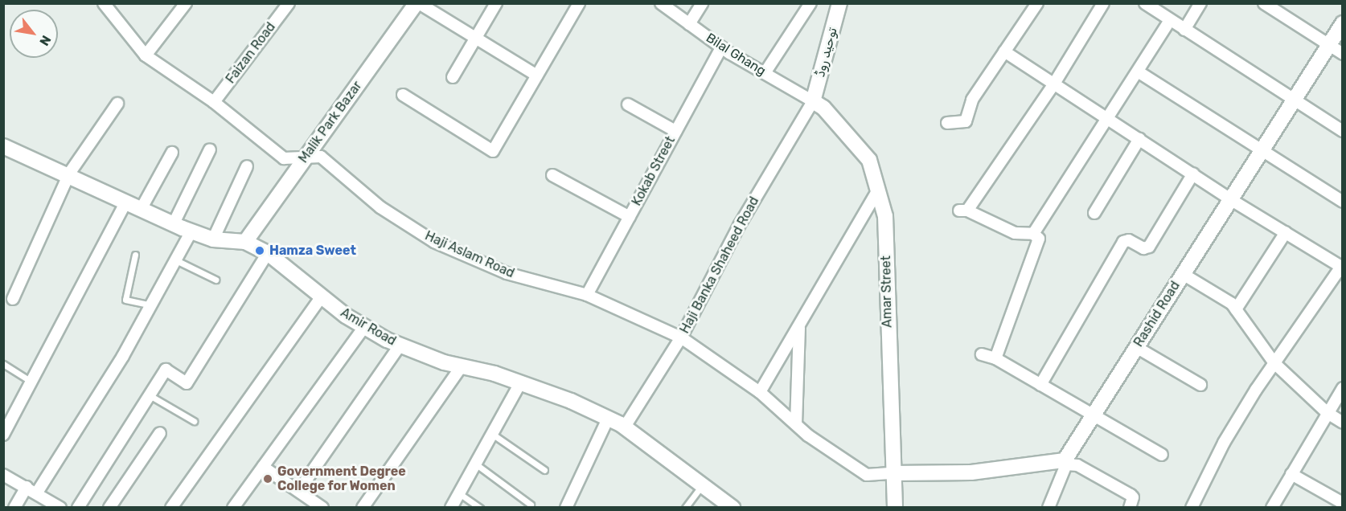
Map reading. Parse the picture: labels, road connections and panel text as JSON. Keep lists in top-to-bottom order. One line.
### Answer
{"streets":{"main road":["توحید روڈ","Malik Park Bazar","Amar Street","Rashid Road","Amir Road"],"street":["Faizan Road","Bilal Ghang","Kokab Street","Haji Aslam Road","Haji Banka Shaheed Road"]},"crossings":[["توحید روڈ","Bilal Ghang"],["توحید روڈ","Haji Banka Shaheed Road"],["توحید روڈ","Amar Street"],["Faizan Road","Haji Aslam Road"],["Bilal Ghang","Kokab Street"],["Bilal Ghang","Haji Banka Shaheed Road"],["Bilal Ghang","Amar Street"],["Malik Park Bazar","Haji Aslam Road"],["Malik Park Bazar","Amir Road"],["Kokab Street","Haji Aslam Road"],["Haji Aslam Road","Haji Banka Shaheed Road"],["Haji Aslam Road","Amar Street"],["Haji Banka Shaheed Road","Amar Street"],["Haji Banka Shaheed Road","Amir Road"]],"places":["Hamza Sweet","Government Degree College for Women"],"north":"bottom right"}
